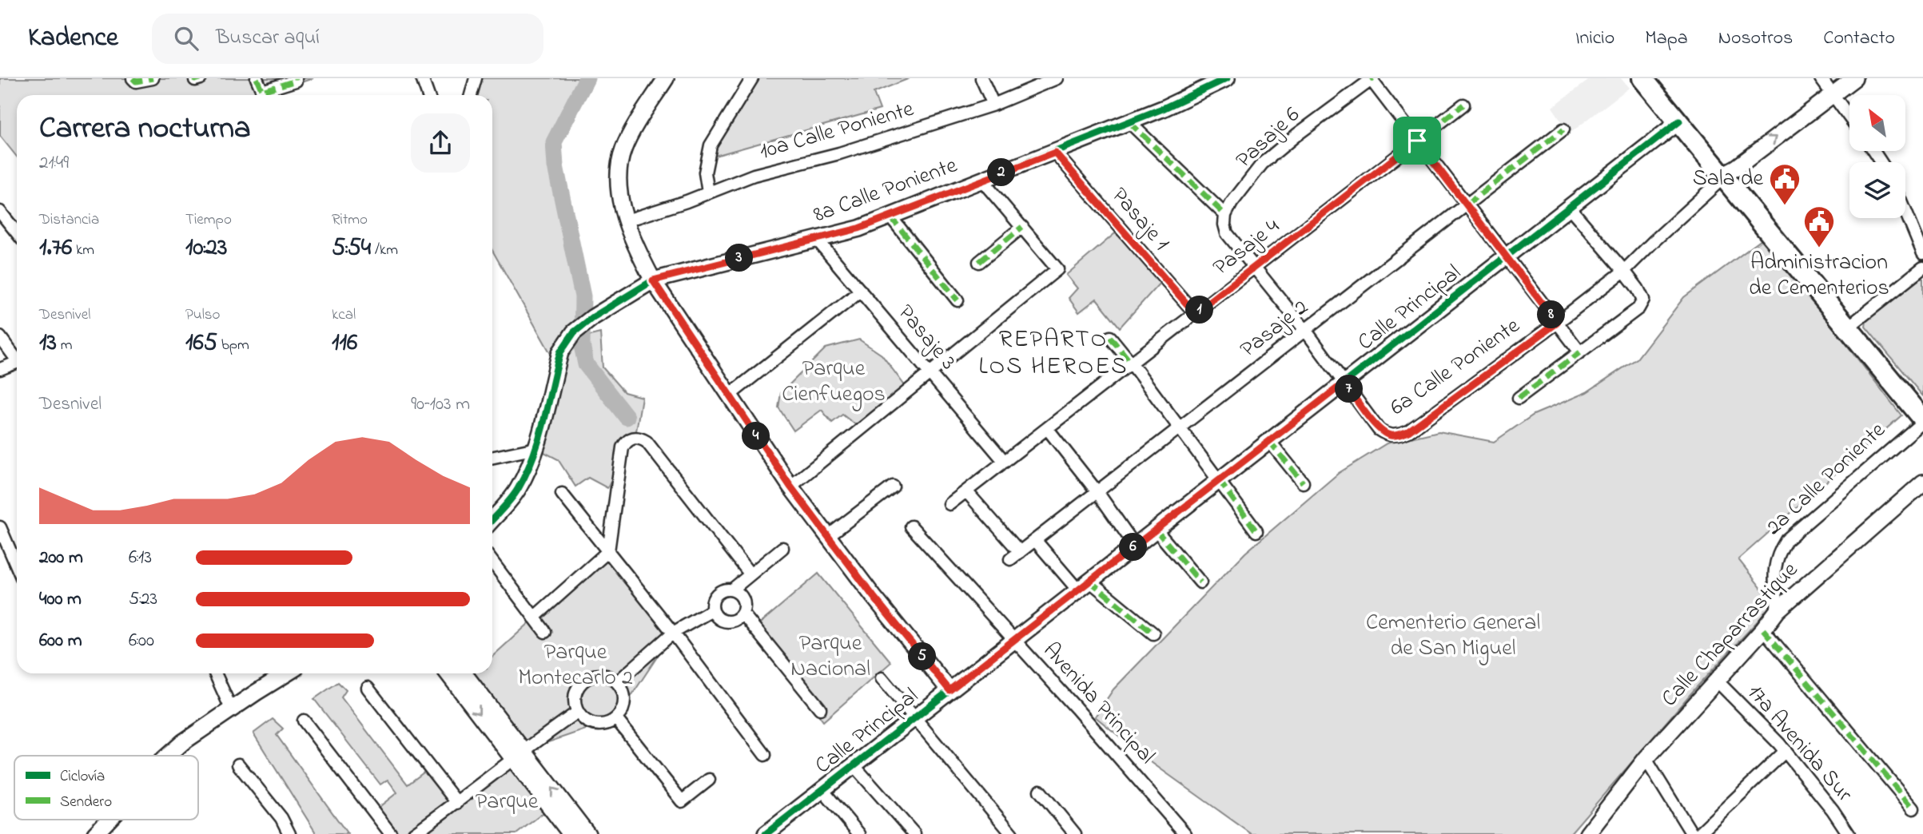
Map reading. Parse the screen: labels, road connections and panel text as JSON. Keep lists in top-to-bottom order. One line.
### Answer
{"streets":{"street":["10a Calle Poniente","Pasaje 6","8a Calle Poniente","Pasaje 1","Pasaje 4","Calle Principal","Pasaje 2","Pasaje 3","6a Calle Poniente","2a Calle Poniente","Calle Chaparrastique","Avenida Principal","17a Avenida Sur"]},"crossings":[["8a Calle Poniente","Pasaje 1"],["8a Calle Poniente","Pasaje 3"],["Pasaje 1","Pasaje 4"],["Pasaje 4","Pasaje 2"],["Pasaje 4","Pasaje 3"],["Calle Principal","6a Calle Poniente"],["Calle Principal","Avenida Principal"],["2a Calle Poniente","Calle Chaparrastique"],["Calle Chaparrastique","17a Avenida Sur"]],"districts":["REPARTO LOS HEROES"],"parks":["Parque Cienfuegos","Cementerio General de San Miguel","Parque Nacional","Parque Montecarlo 2","Parque"],"places":{"public building":["Sala de","Administracion de Cementerios"]},"legend":["Ciclovía","Sendero"],"north":"top left","page":{"header":"Kadence","search":"Buscar aquí","nav":["Inicio","Mapa","Nosotros","Contacto"],"heading":["Carrera nocturna","21:49"],"pins":["2","3","1","8","7","4","6","5"],"stats":[["Distancia","1.76 km"],["Tiempo","10:23"],["Ritmo","5:54 /km"],["Desnivel","13 m"],["Pulso","165 bpm"],["kcal","116"]],"chart":["Desnivel","90–103 m"],"list":[{"name":"200 m","note":"6:13"},{"name":"400 m","note":"5:23"},{"name":"600 m","note":"6:00"}]}}
